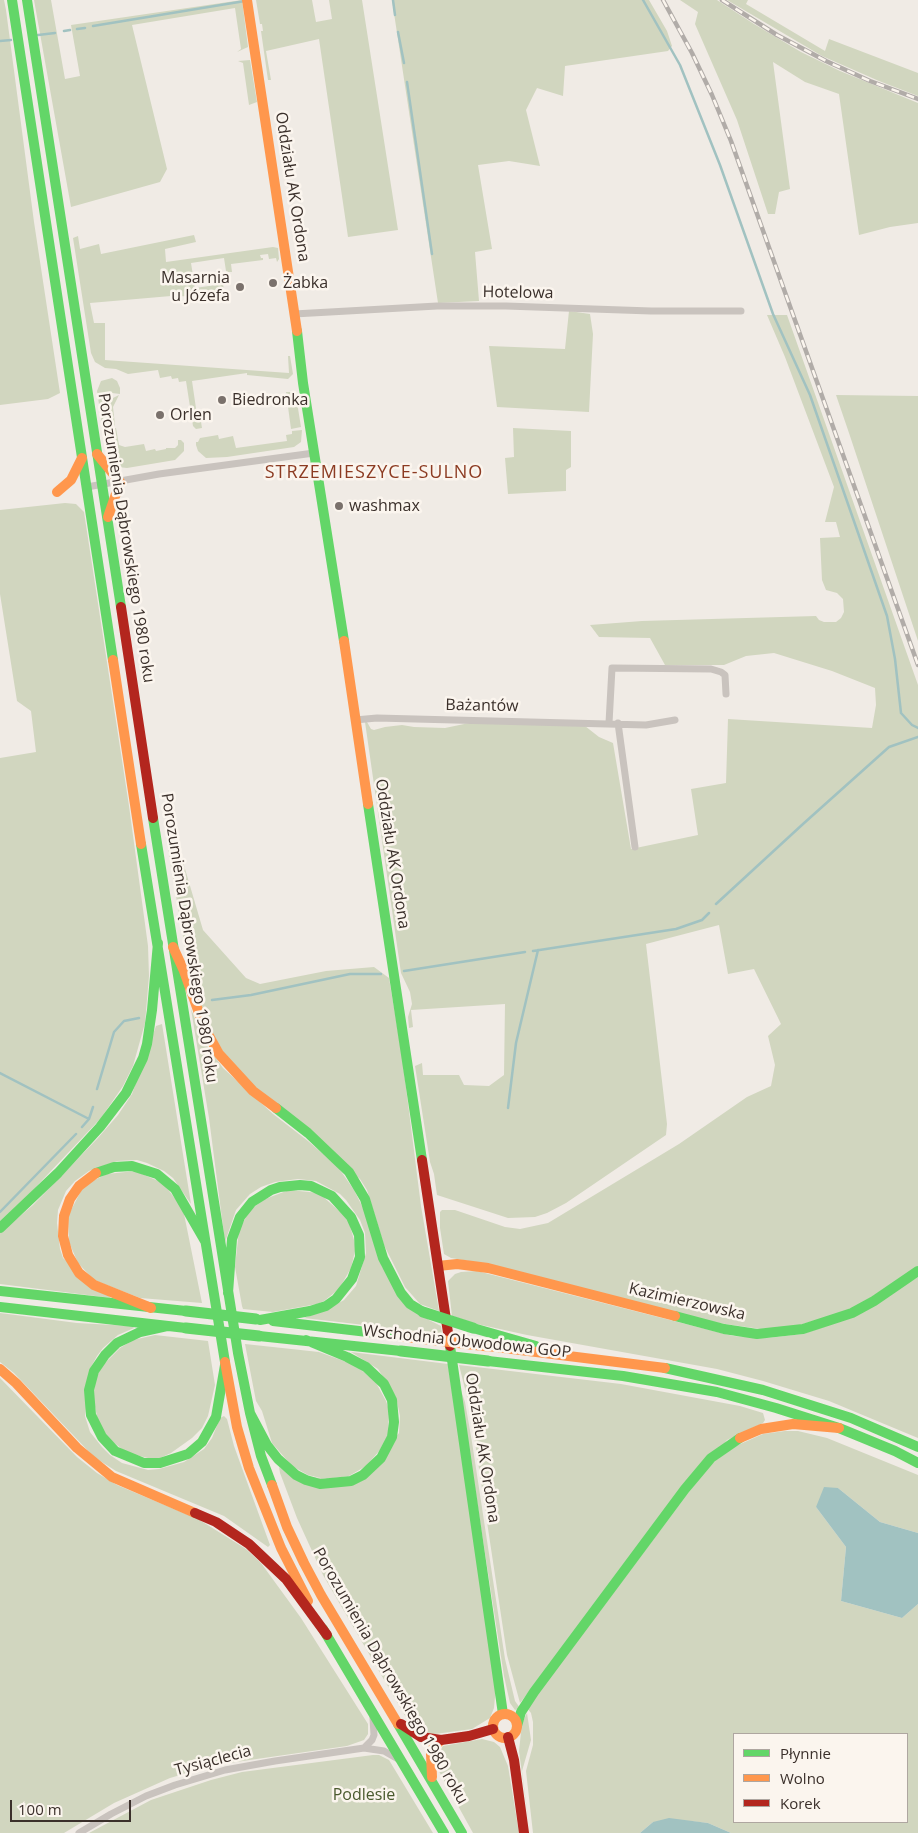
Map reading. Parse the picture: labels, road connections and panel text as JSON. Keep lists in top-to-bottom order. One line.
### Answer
{"streets":{"main road":["Oddziału AK Ordona","Porozumienia Dąbrowskiego 1980 roku","Kazimierzowska","Wschodnia Obwodowa GOP"],"street":["Hotelowa","Bażantów","Tysiąclecia"]},"crossings":[["Oddziału AK Ordona","Hotelowa"],["Oddziału AK Ordona","Bażantów"],["Oddziału AK Ordona","Kazimierzowska"],["Porozumienia Dąbrowskiego 1980 roku","Tysiąclecia"]],"districts":["STRZEMIESZYCE-SULNO"],"parks":["Podlesie"],"places":["Żabka","Masarnia u Józefa","Biedronka","Orlen","washmax"],"legend":["Płynnie","Wolno","Korek"],"scale_bar":"100 m"}
